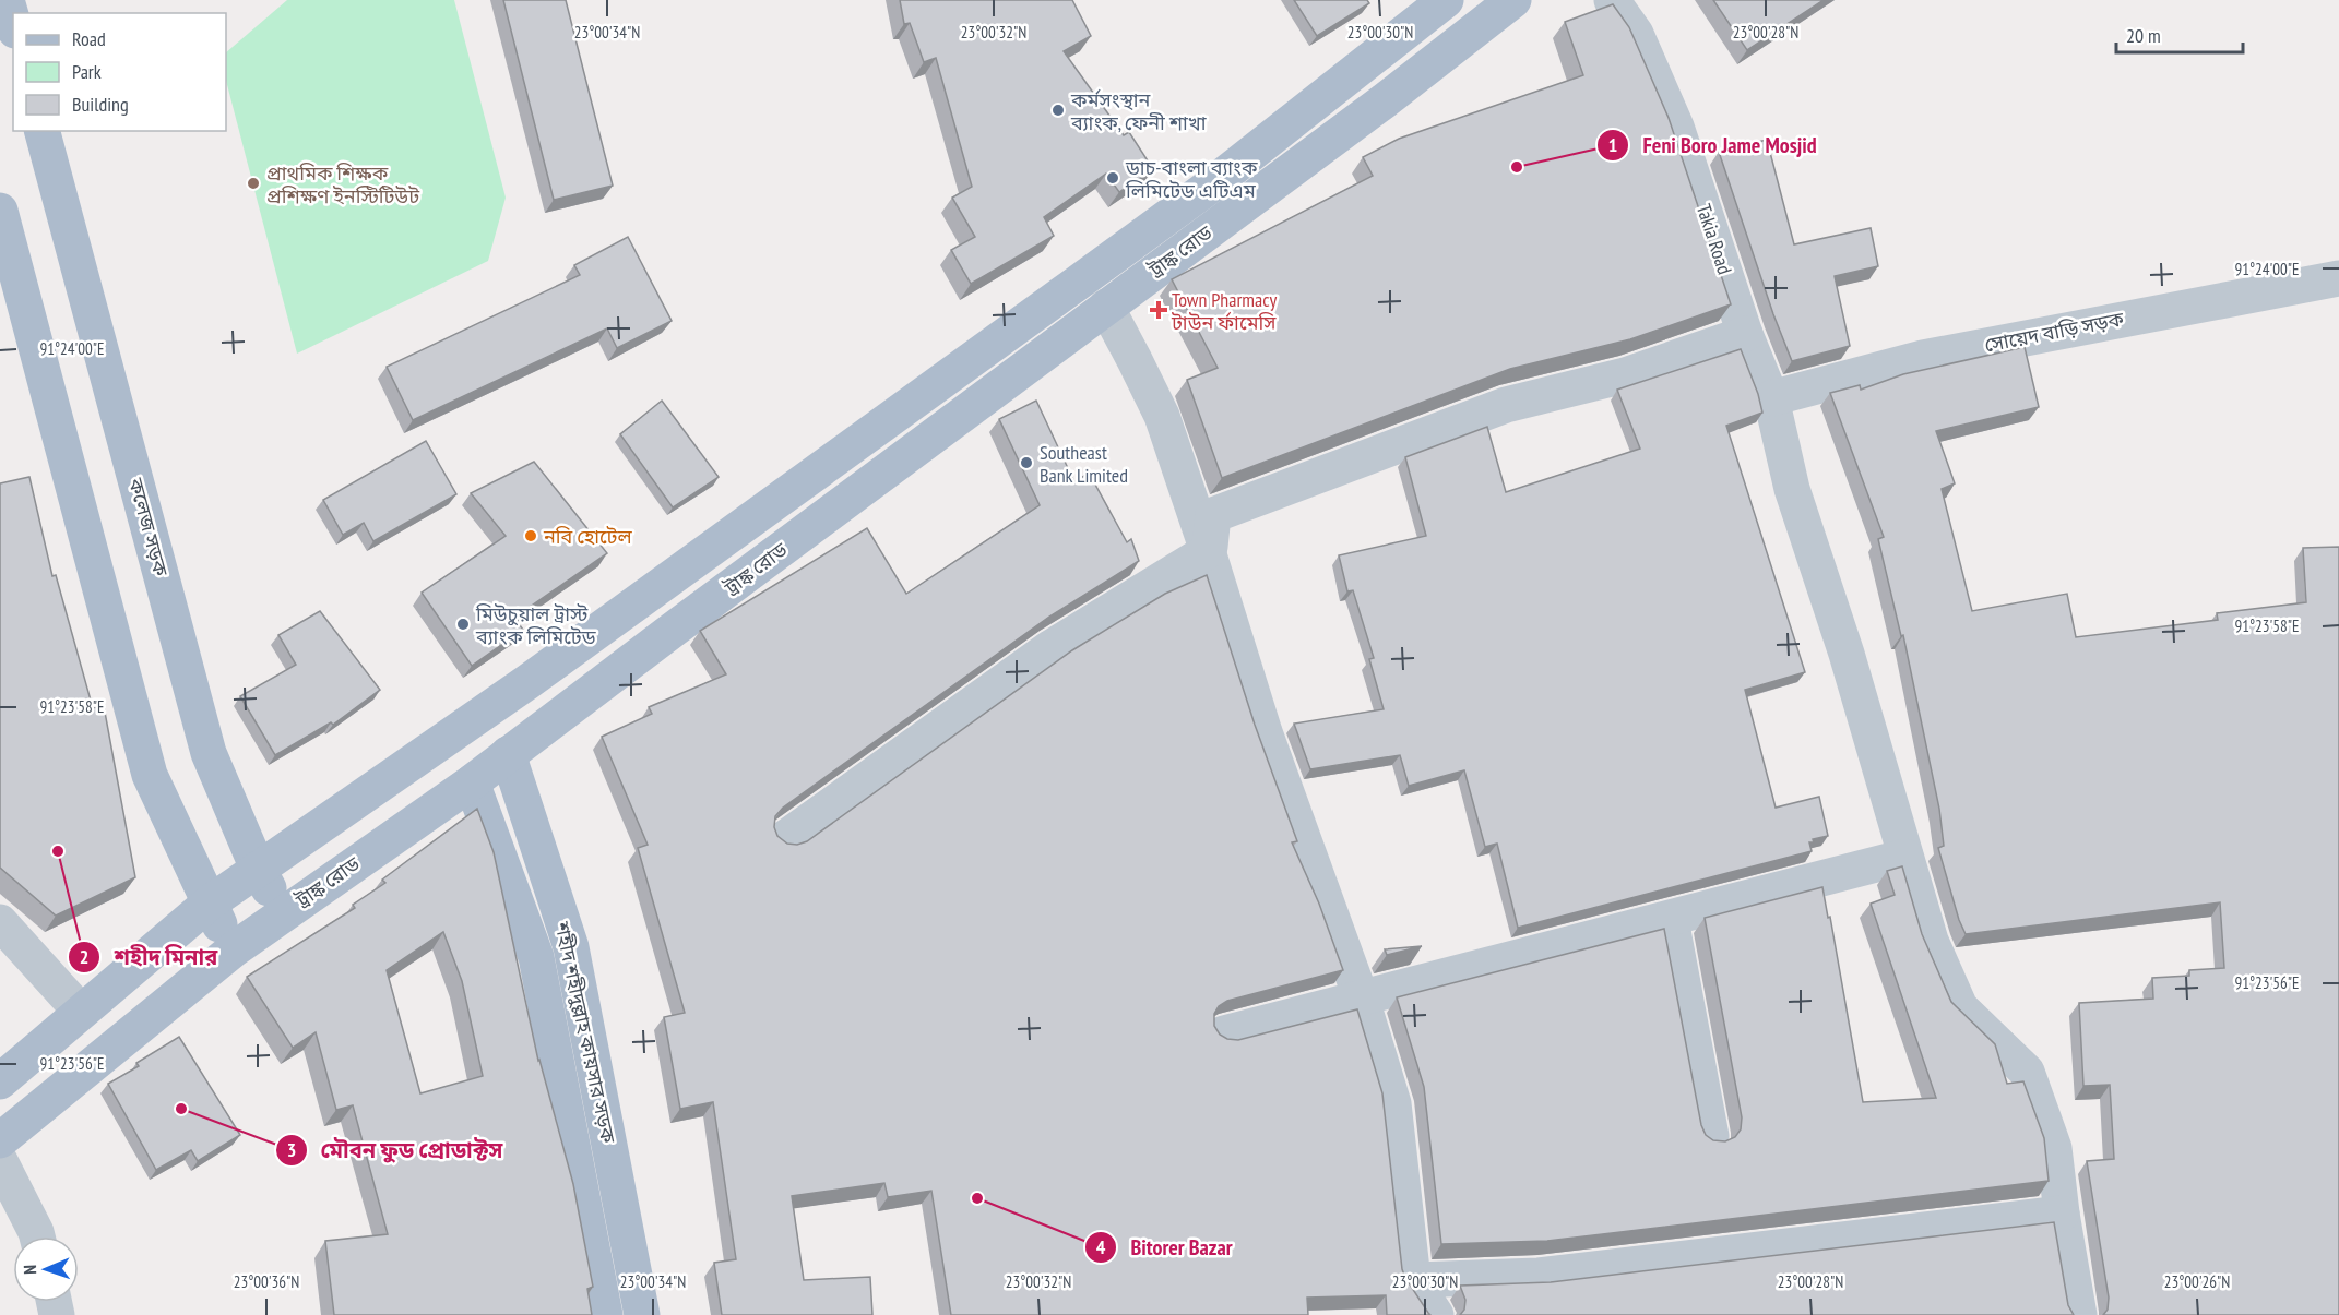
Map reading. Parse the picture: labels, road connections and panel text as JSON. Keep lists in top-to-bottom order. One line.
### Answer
{"streets":{"main road":["ট্রাঙ্ক রোড","কলেজ সড়ক","শহীদ শহীদুল্লাহ কায়সার সড়ক"],"street":["Takia Road","সোয়েদ বাড়ি সড়ক"]},"crossings":[["Takia Road","সোয়েদ বাড়ি সড়ক"],["ট্রাঙ্ক রোড","কলেজ সড়ক"],["ট্রাঙ্ক রোড","শহীদ শহীদুল্লাহ কায়সার সড়ক"]],"places":{"other":["কর্মসংস্থান ব্যাংক, ফেনী শাখা","Feni Boro Jame Mosjid","ডাচ-বাংলা ব্যাংক লিমিটেড এটিএম","প্রাথমিক শিক্ষক প্রশিক্ষণ ইনস্টিটিউট","Southeast Bank Limited","নবি হোটেল","মিউচুয়াল ট্রাস্ট ব্যাংক লিমিটেড","শহীদ মিনার","মৌবন ফুড প্রোডাক্টস","Bitorer Bazar"],"health":["Town Pharmacy টাউন র্ফামেসি"]},"legend":["Road","Park","Building"],"scale_bar":"20 m","north":"left","coordinates":["23°00'34\"N","23°00'32\"N","23°00'30\"N","23°00'28\"N","91°24'00\"E","91°23'58\"E","91°23'56\"E","23°00'36\"N","23°00'26\"N"]}
